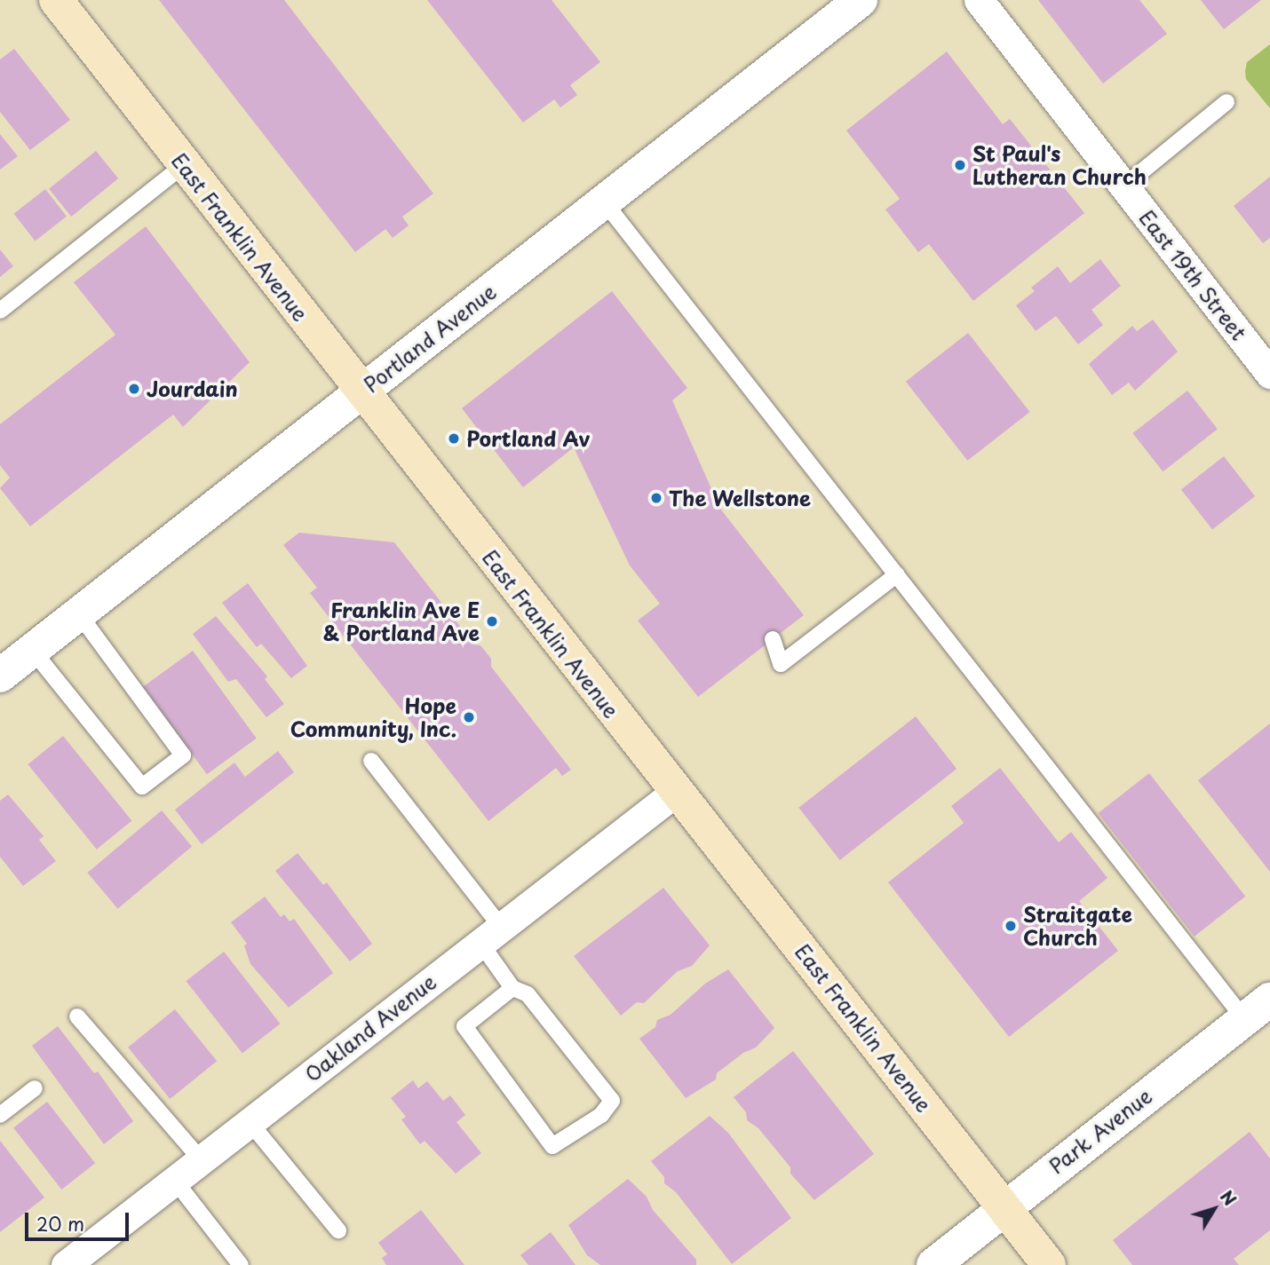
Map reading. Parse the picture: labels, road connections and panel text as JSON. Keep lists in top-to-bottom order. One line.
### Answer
{"streets":{"main road":["East Franklin Avenue"],"street":["East 19th Street","Portland Avenue","Oakland Avenue","Park Avenue"]},"crossings":[["East Franklin Avenue","Portland Avenue"],["East Franklin Avenue","Oakland Avenue"],["East Franklin Avenue","Park Avenue"]],"places":["St Paul's Lutheran Church","Jourdain","Portland Av","The Wellstone","Franklin Ave E & Portland Ave","Hope Community, Inc.","Straitgate Church"],"scale_bar":"20 m","north":"top right"}
